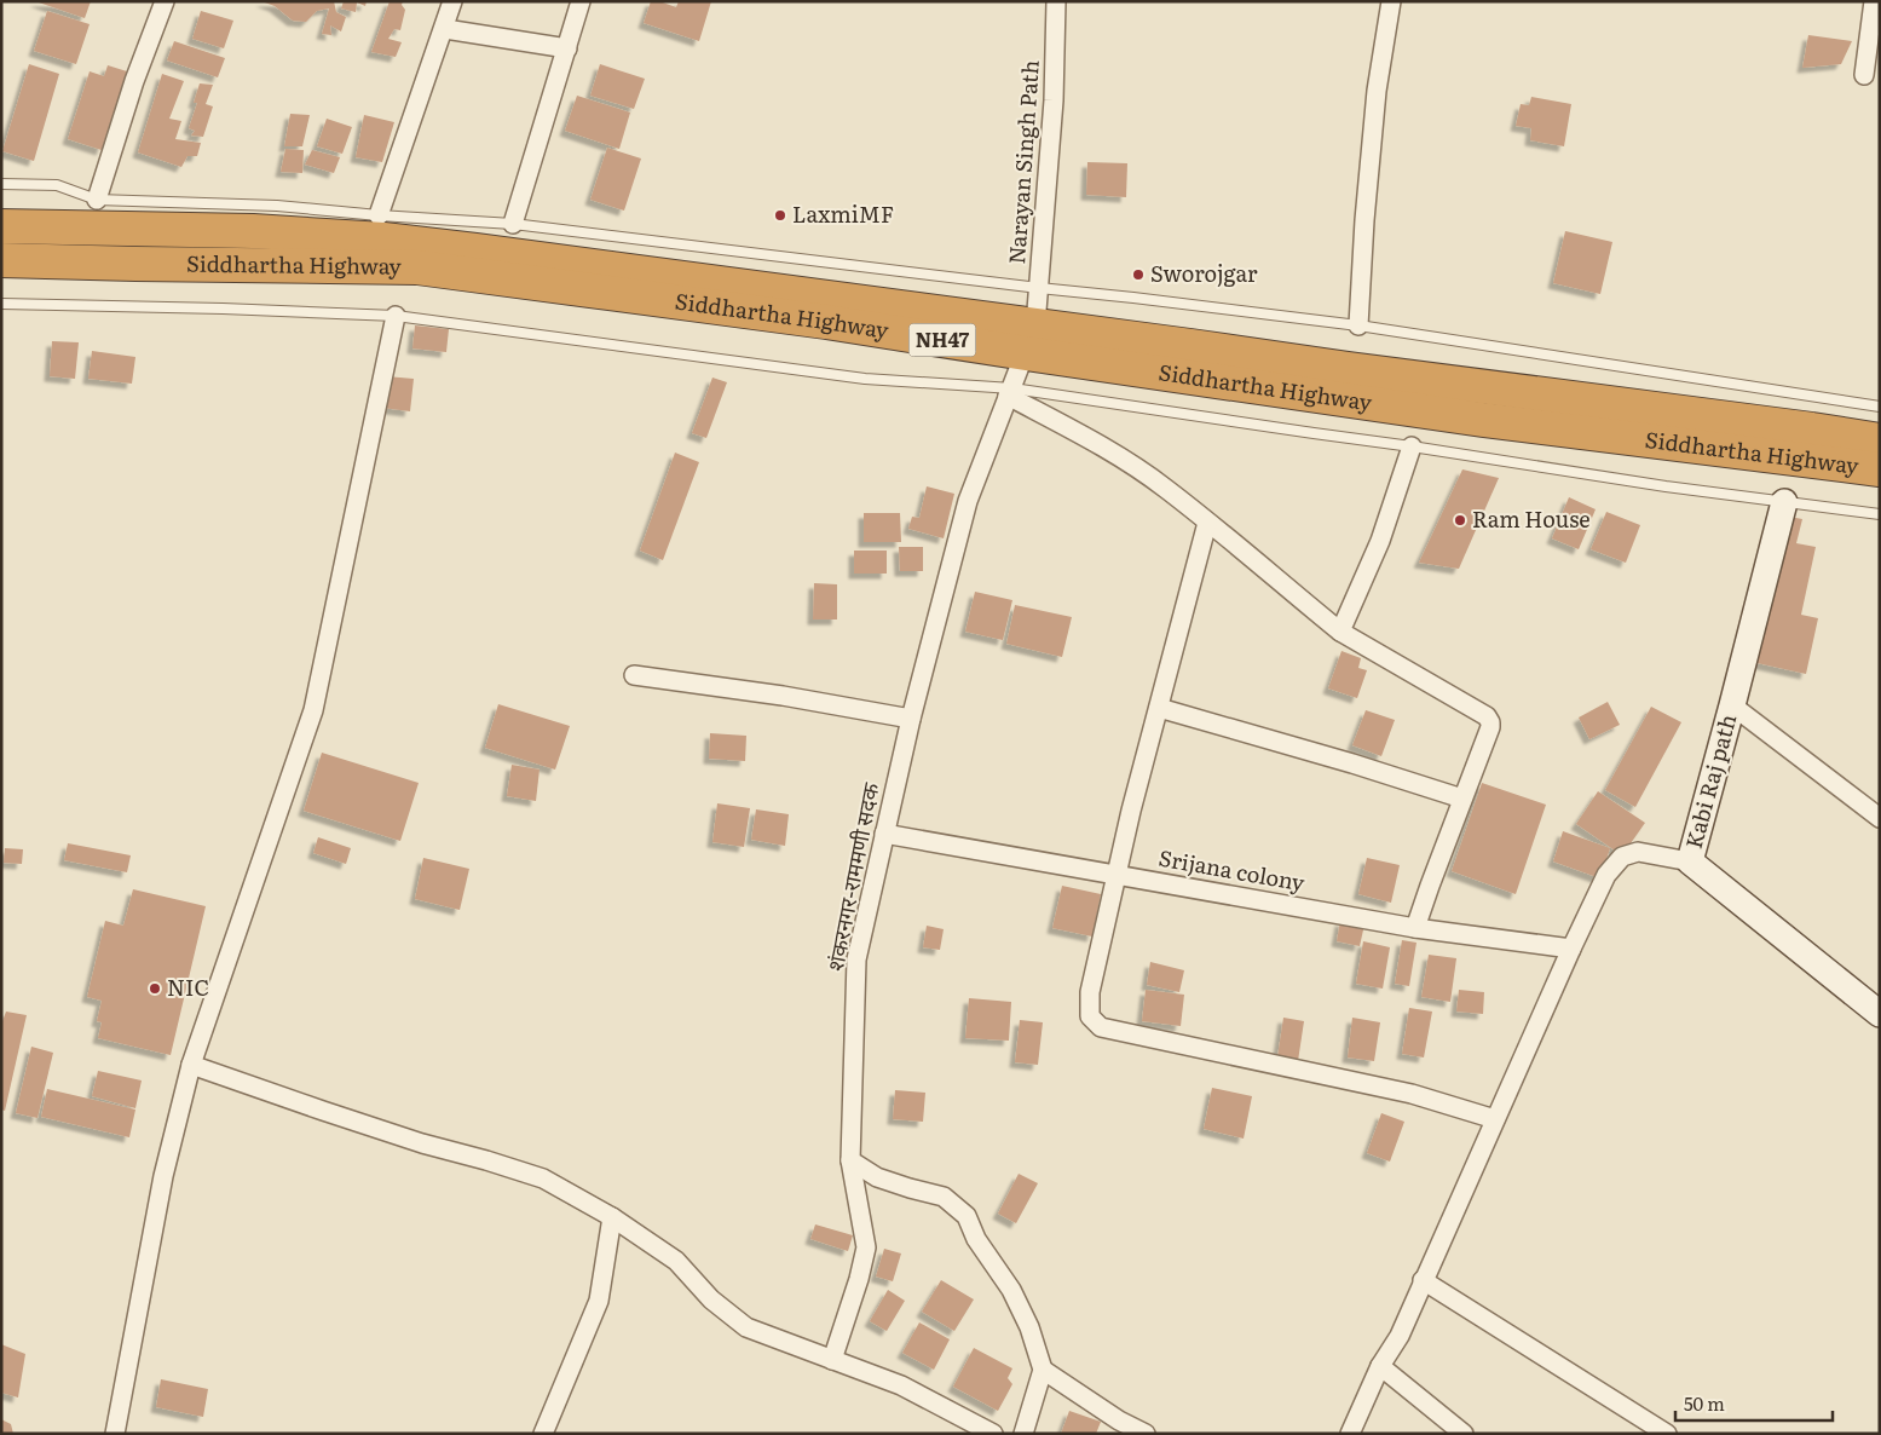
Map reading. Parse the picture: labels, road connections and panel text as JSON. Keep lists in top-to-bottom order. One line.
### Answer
{"streets":{"highway":["Siddhartha Highway","NH47"],"street":["Narayan Singh Path","Kabi Raj path","Srijana colony","शंकरनगर-राममणी सदक"]},"crossings":[["Narayan Singh Path","Siddhartha Highway"],["Narayan Singh Path","शंकरनगर-राममणी सदक"],["Siddhartha Highway","शंकरनगर-राममणी सदक"],["Srijana colony","शंकरनगर-राममणी सदक"]],"places":["LaxmiMF","Sworojgar","Ram House","NIC"],"scale_bar":"50 m"}
